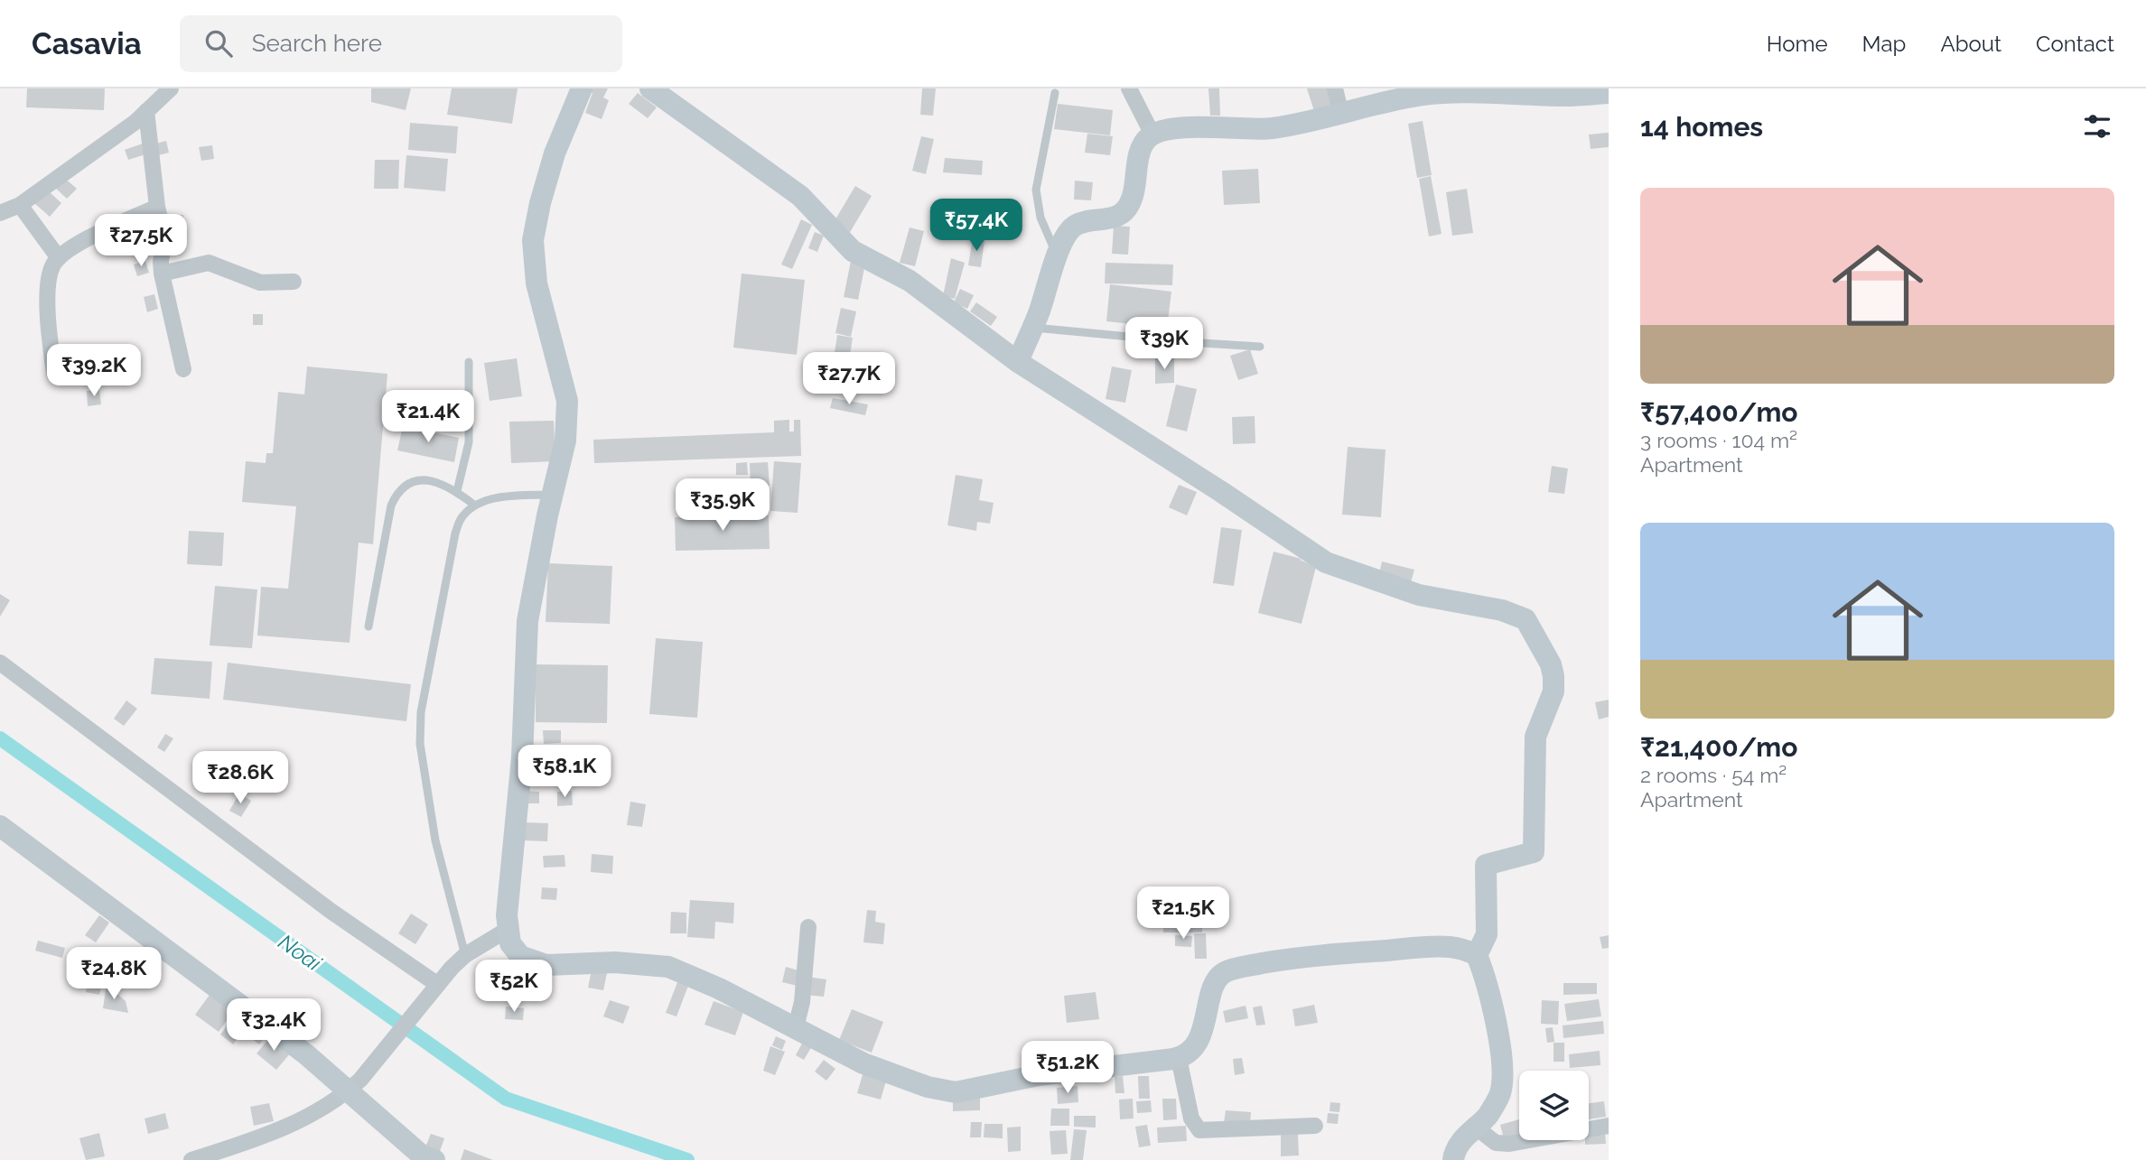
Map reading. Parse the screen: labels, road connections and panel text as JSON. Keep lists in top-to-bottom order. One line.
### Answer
{"water":["Noai"],"page":{"header":"Casavia","search":"Search here","nav":["Home","Map","About","Contact"],"heading":"14 homes","list":[{"name":"₹57,400/mo","note":"3 rooms · 104 m² · Apartment"},{"name":"₹21,400/mo","note":"2 rooms · 54 m² · Apartment"}],"price":["₹57.4K","₹27.5K","₹39K","₹39.2K","₹27.7K","₹21.4K","₹35.9K","₹58.1K","₹28.6K","₹21.5K","₹24.8K","₹52K","₹32.4K","₹51.2K"]}}
